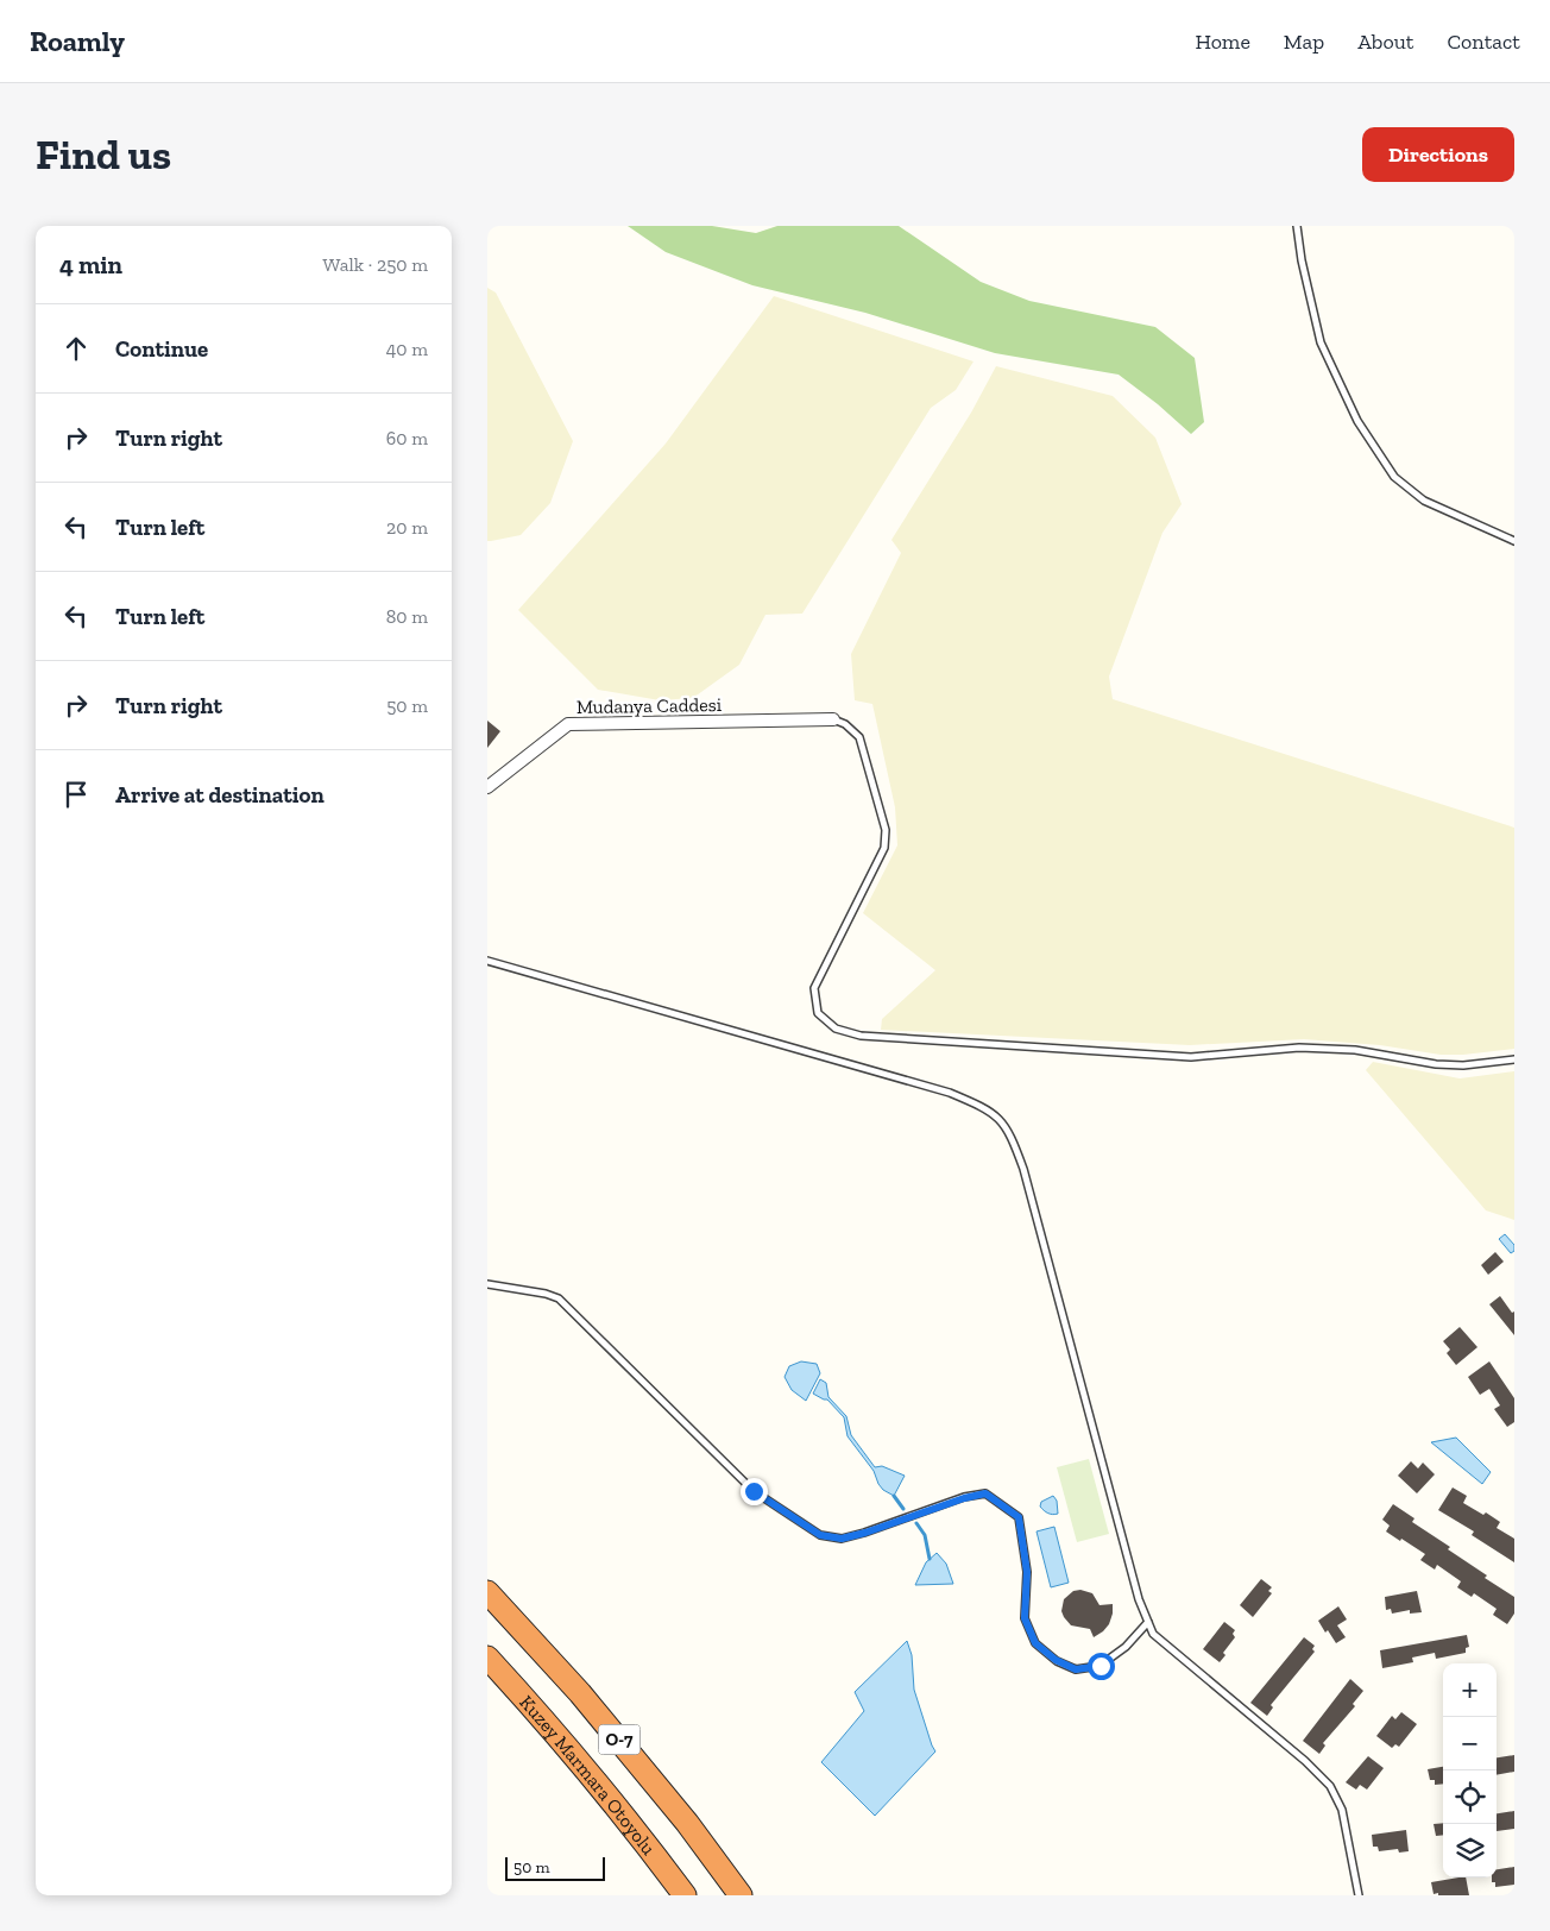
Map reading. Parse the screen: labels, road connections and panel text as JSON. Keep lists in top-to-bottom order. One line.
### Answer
{"streets":{"highway":["O-7","Kuzey Marmara Otoyolu"],"street":["Mudanya Caddesi"]},"scale_bar":"50 m","page":{"header":"Roamly","nav":["Home","Map","About","Contact"],"buttons":"Directions","title":"Find us","heading":["4 min","Walk · 250 m"],"list":[["Continue","40 m"],["Turn right","60 m"],["Turn left","20 m"],["Turn left","80 m"],["Turn right","50 m"],"Arrive at destination"],"map_buttons":["+","−"],"scale":"50 m"}}
